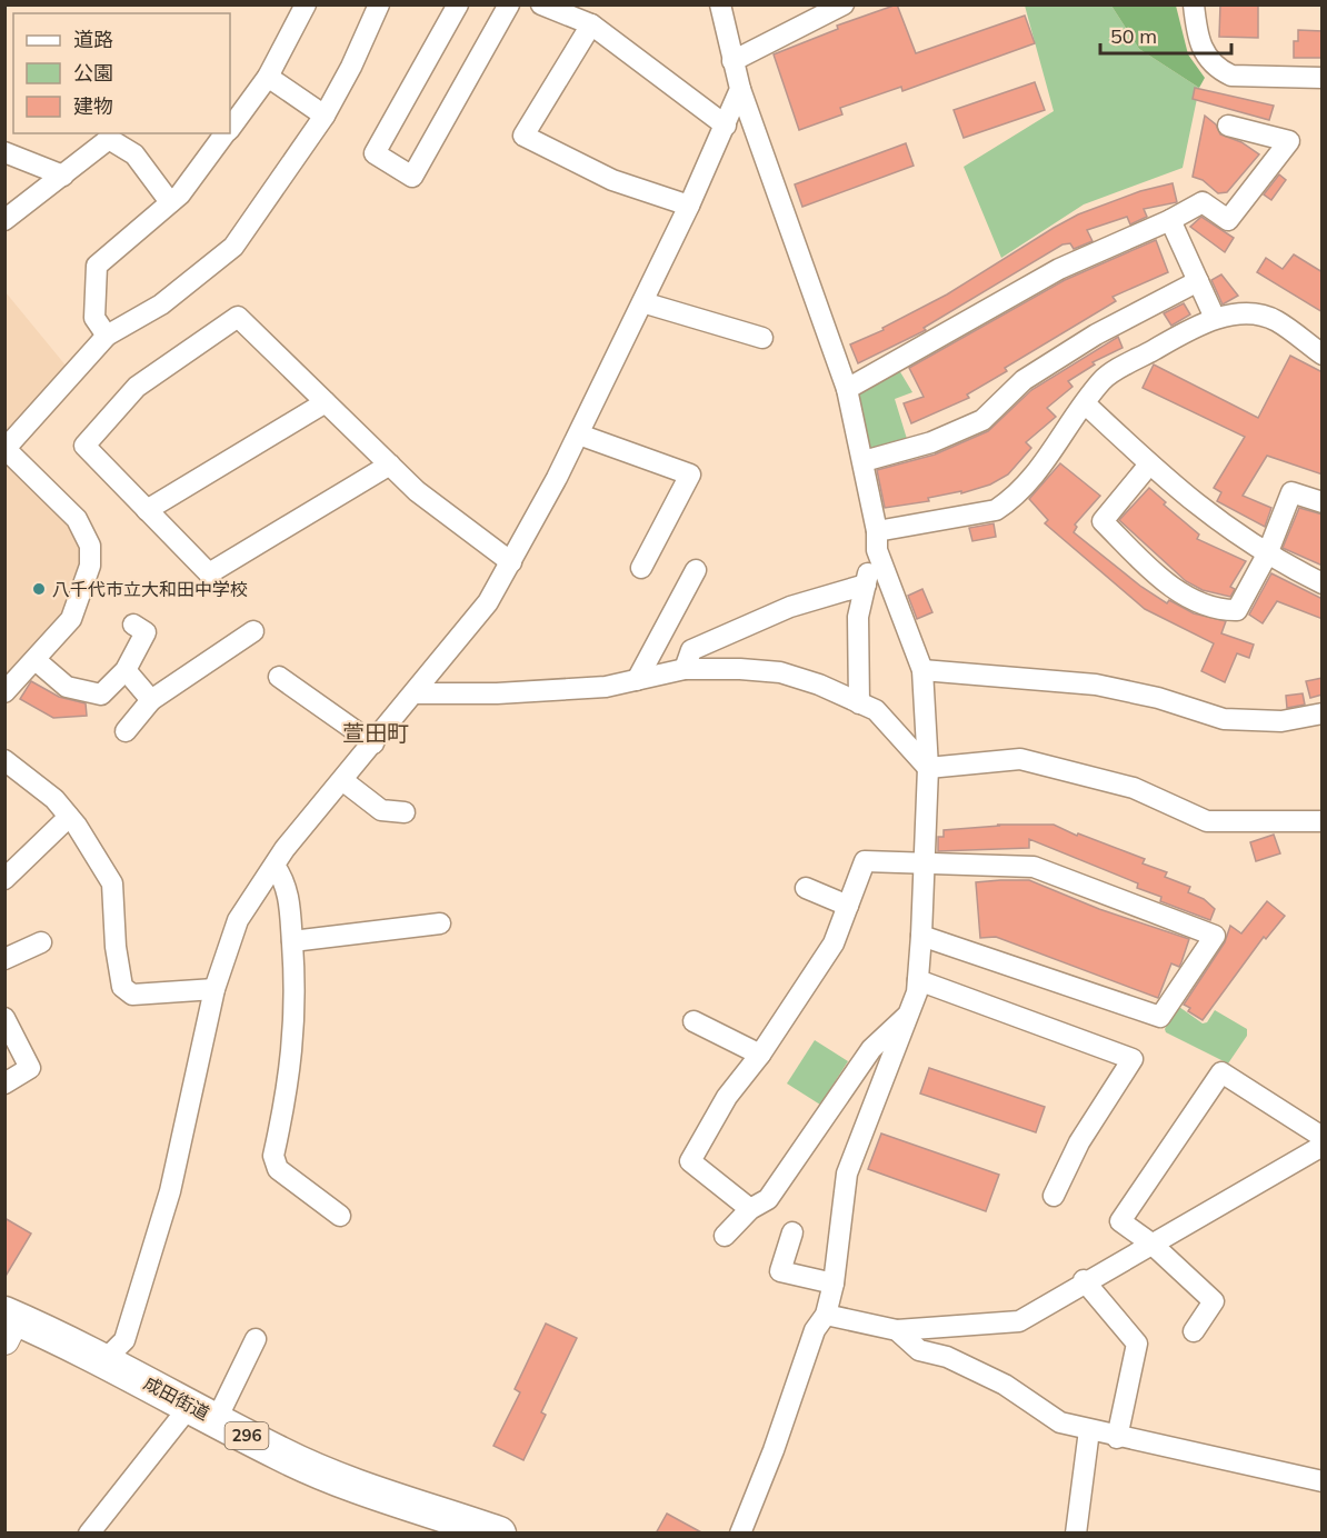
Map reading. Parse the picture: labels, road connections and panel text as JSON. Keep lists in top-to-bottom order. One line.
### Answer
{"streets":{"highway":["成田街道","296"]},"districts":["萱田町"],"places":["八千代市立大和田中学校"],"legend":["道路","公園","建物"],"scale_bar":"50 m"}
